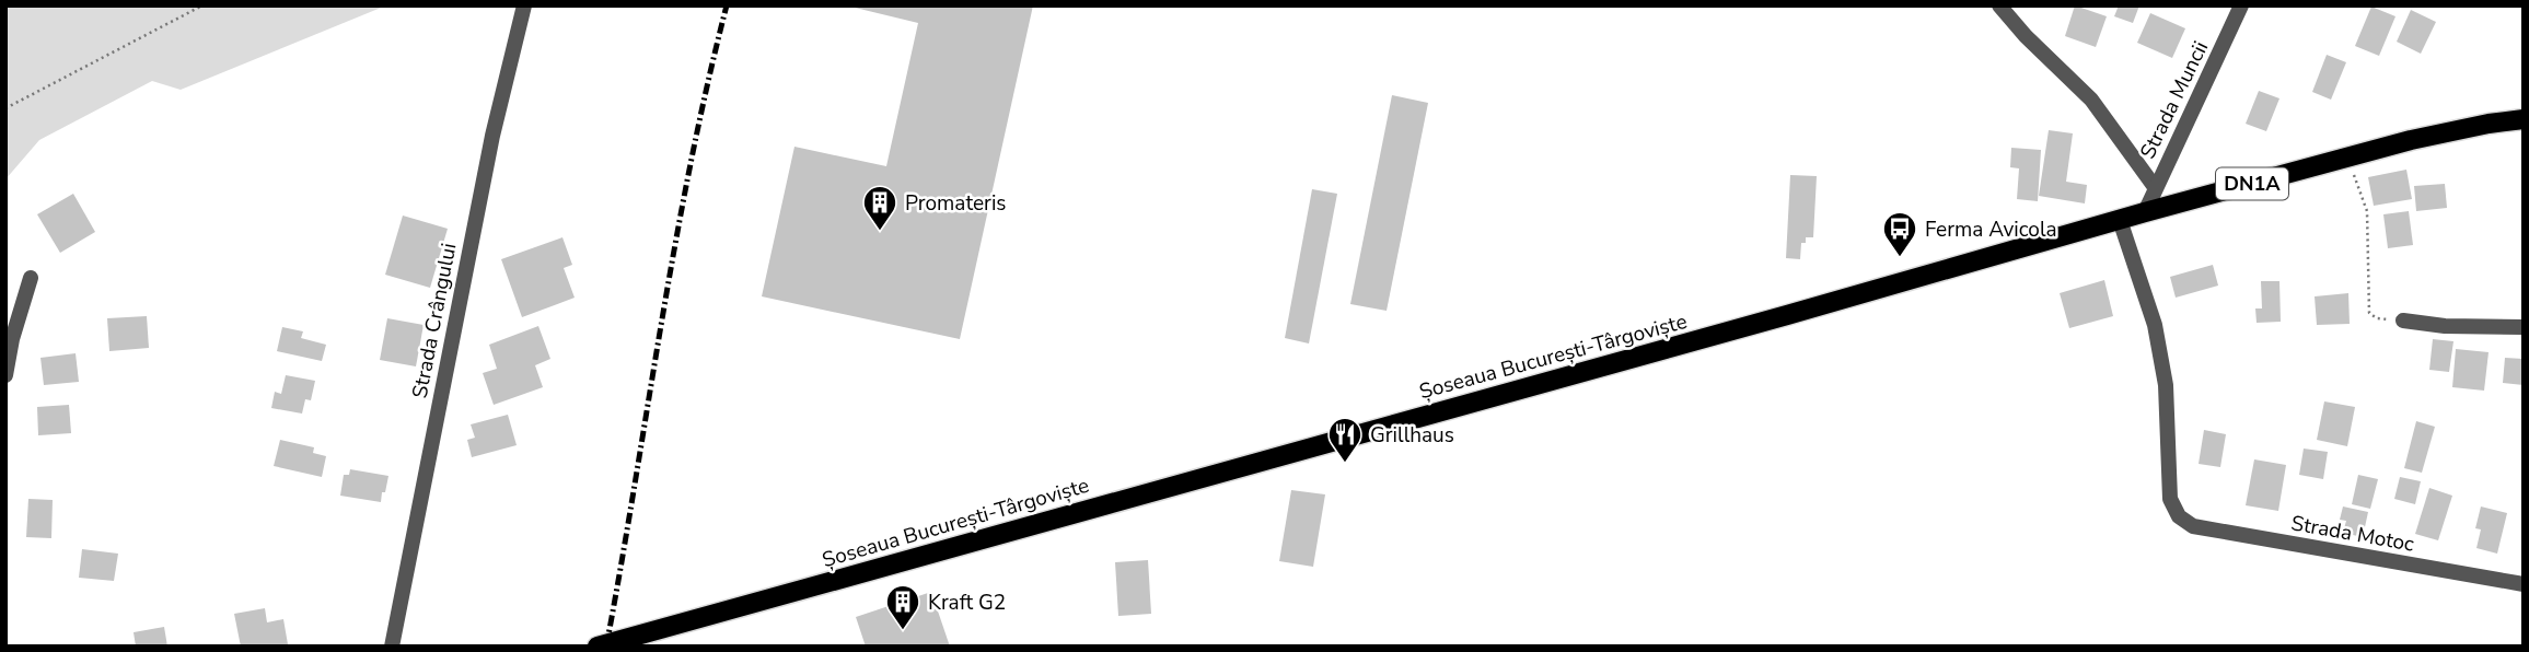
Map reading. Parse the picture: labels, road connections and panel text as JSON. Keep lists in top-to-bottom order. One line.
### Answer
{"streets":{"main road":["DN1A","Șoseaua București-Târgoviște"],"street":["Strada Muncii","Strada Crângului","Strada Motoc"]},"crossings":[["Strada Muncii","Șoseaua București-Târgoviște"],["Șoseaua București-Târgoviște","Strada Motoc"]],"places":{"building":["Promateris","Kraft G2"],"bus stop":["Ferma Avicola"],"restaurant":["Grillhaus"]}}
